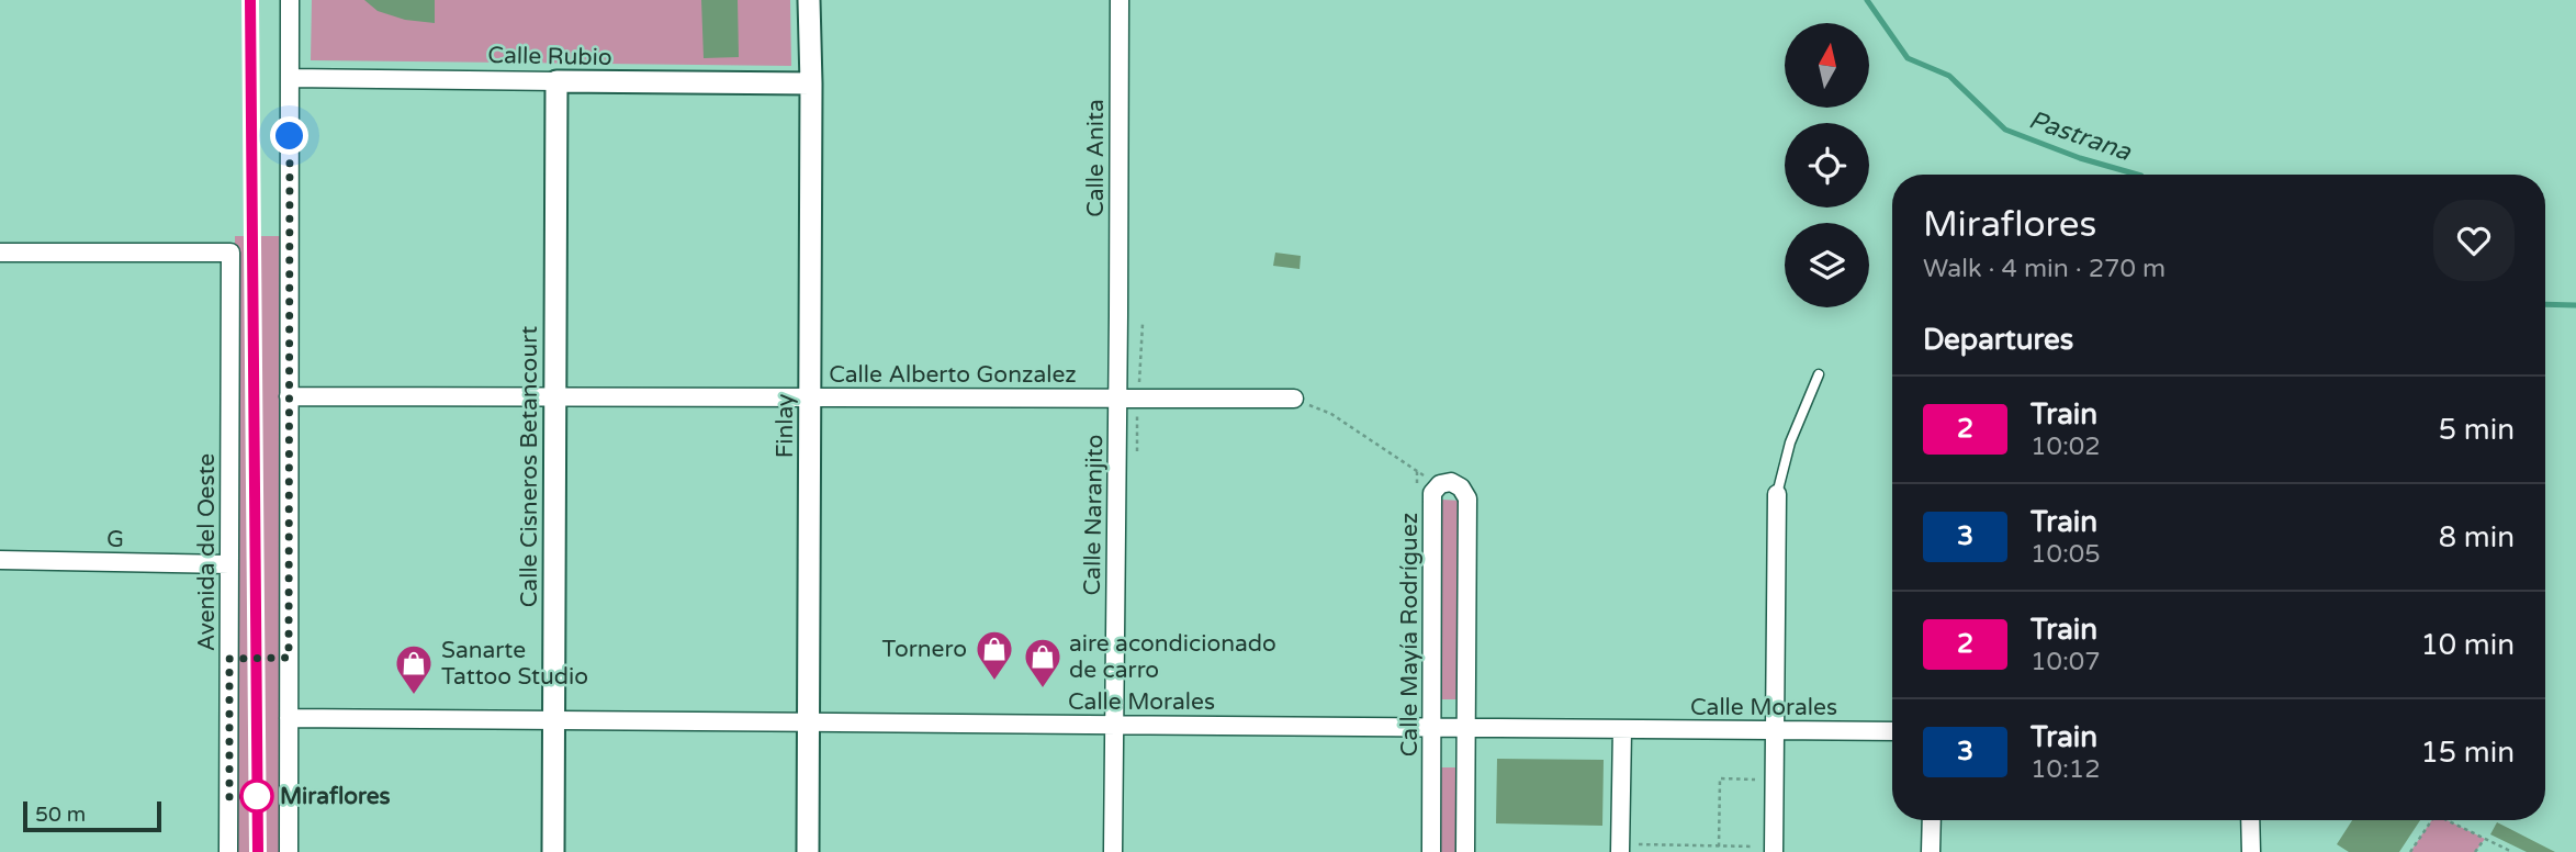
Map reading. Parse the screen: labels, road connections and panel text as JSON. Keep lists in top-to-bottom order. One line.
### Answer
{"streets":{"street":["Calle Rubio","Calle Anita","Calle Alberto Gonzalez","Finlay","Calle Cisneros Betancourt","Calle Naranjito","G","Avenida del Oeste","Calle Mayía Rodríguez","Calle Morales"]},"crossings":[["Calle Rubio","Finlay"],["Calle Rubio","Calle Cisneros Betancourt"],["Calle Anita","Calle Naranjito"],["Calle Alberto Gonzalez","Finlay"],["Calle Alberto Gonzalez","Calle Cisneros Betancourt"],["Calle Alberto Gonzalez","Calle Naranjito"],["Finlay","Calle Morales"],["Calle Cisneros Betancourt","Calle Morales"],["Calle Naranjito","Calle Morales"],["G","Avenida del Oeste"],["Calle Mayía Rodríguez","Calle Morales"]],"water":["Pastrana"],"places":{"shop":["Tornero","aire acondicionado de carro","Sanarte Tattoo Studio"],"other":["Miraflores"]},"scale_bar":"50 m","north":"top","page":{"heading":[["Miraflores","Walk · 4 min · 270 m"],"Departures"],"list":[{"mark":"2","name":"Train","note":"10:02","value":"5 min"},{"mark":"3","name":"Train","note":"10:05","value":"8 min"},{"mark":"2","name":"Train","note":"10:07","value":"10 min"},{"mark":"3","name":"Train","note":"10:12","value":"15 min"}],"scale":"50 m"}}
